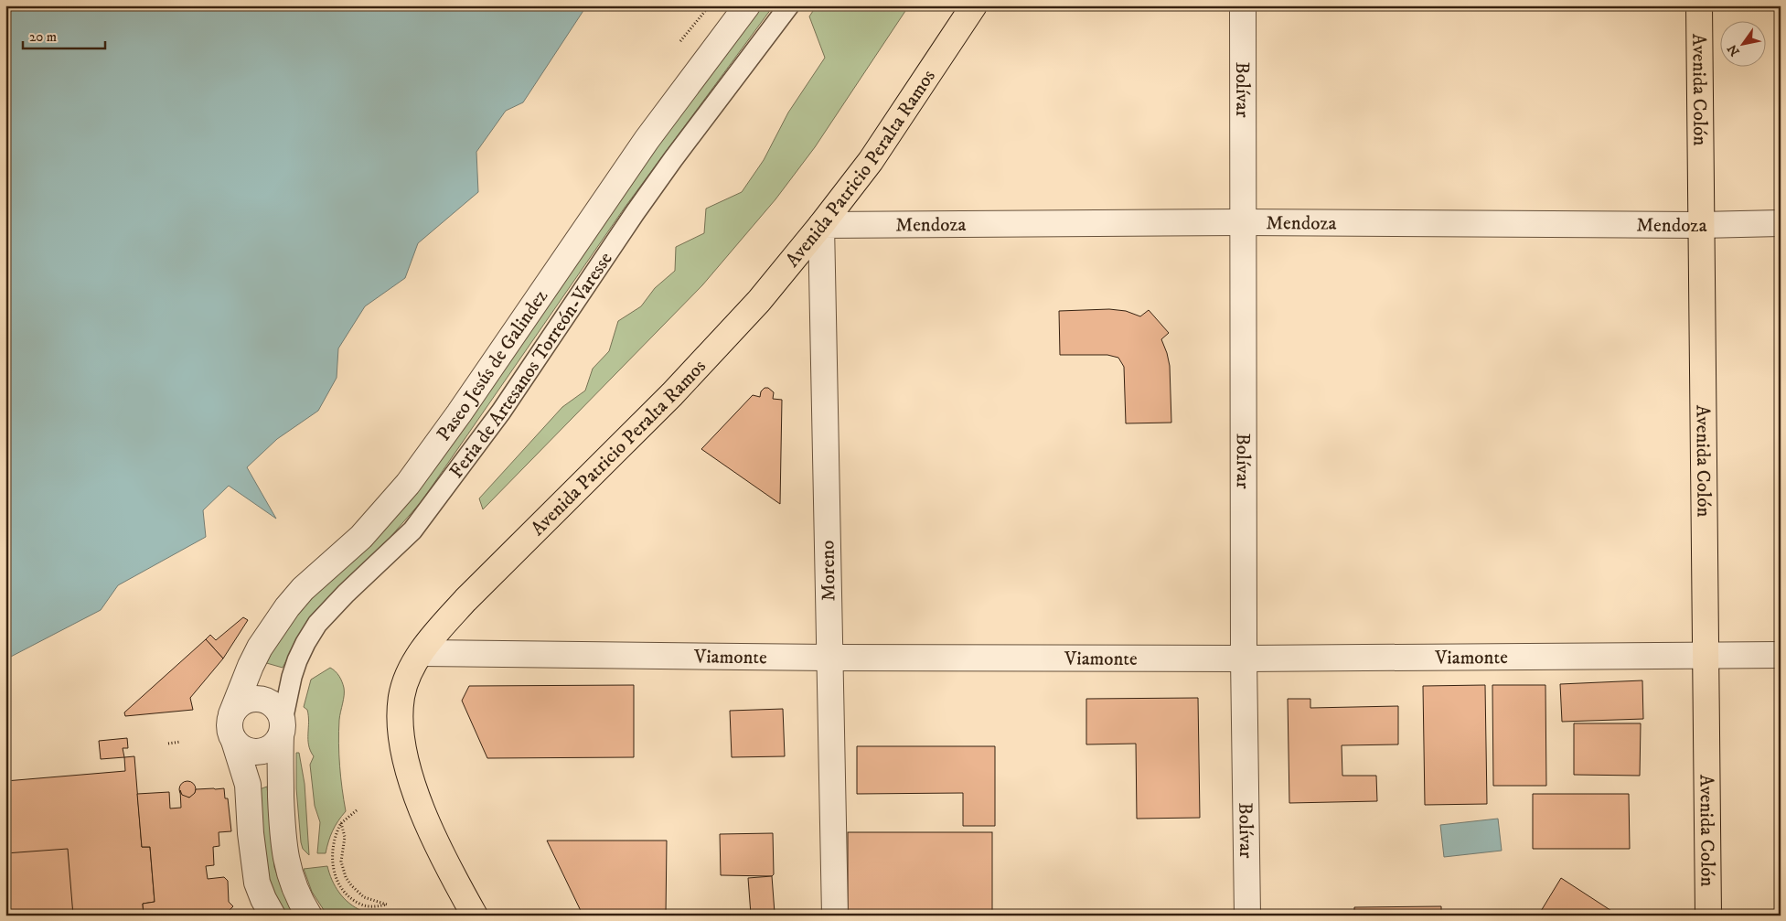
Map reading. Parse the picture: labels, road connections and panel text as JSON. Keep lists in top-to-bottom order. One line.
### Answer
{"streets":{"main road":["Avenida Colón","Avenida Patricio Peralta Ramos"],"street":["Bolívar","Mendoza","Feria de Artesanos Torreón-Varesse","Paseo Jesús de Galindez","Moreno","Viamonte"]},"crossings":[["Bolívar","Mendoza"],["Bolívar","Viamonte"],["Avenida Colón","Mendoza"],["Avenida Colón","Viamonte"],["Avenida Patricio Peralta Ramos","Mendoza"],["Avenida Patricio Peralta Ramos","Moreno"],["Avenida Patricio Peralta Ramos","Viamonte"],["Mendoza","Moreno"],["Feria de Artesanos Torreón-Varesse","Paseo Jesús de Galindez"],["Moreno","Viamonte"]],"scale_bar":"20 m","north":"bottom left"}
